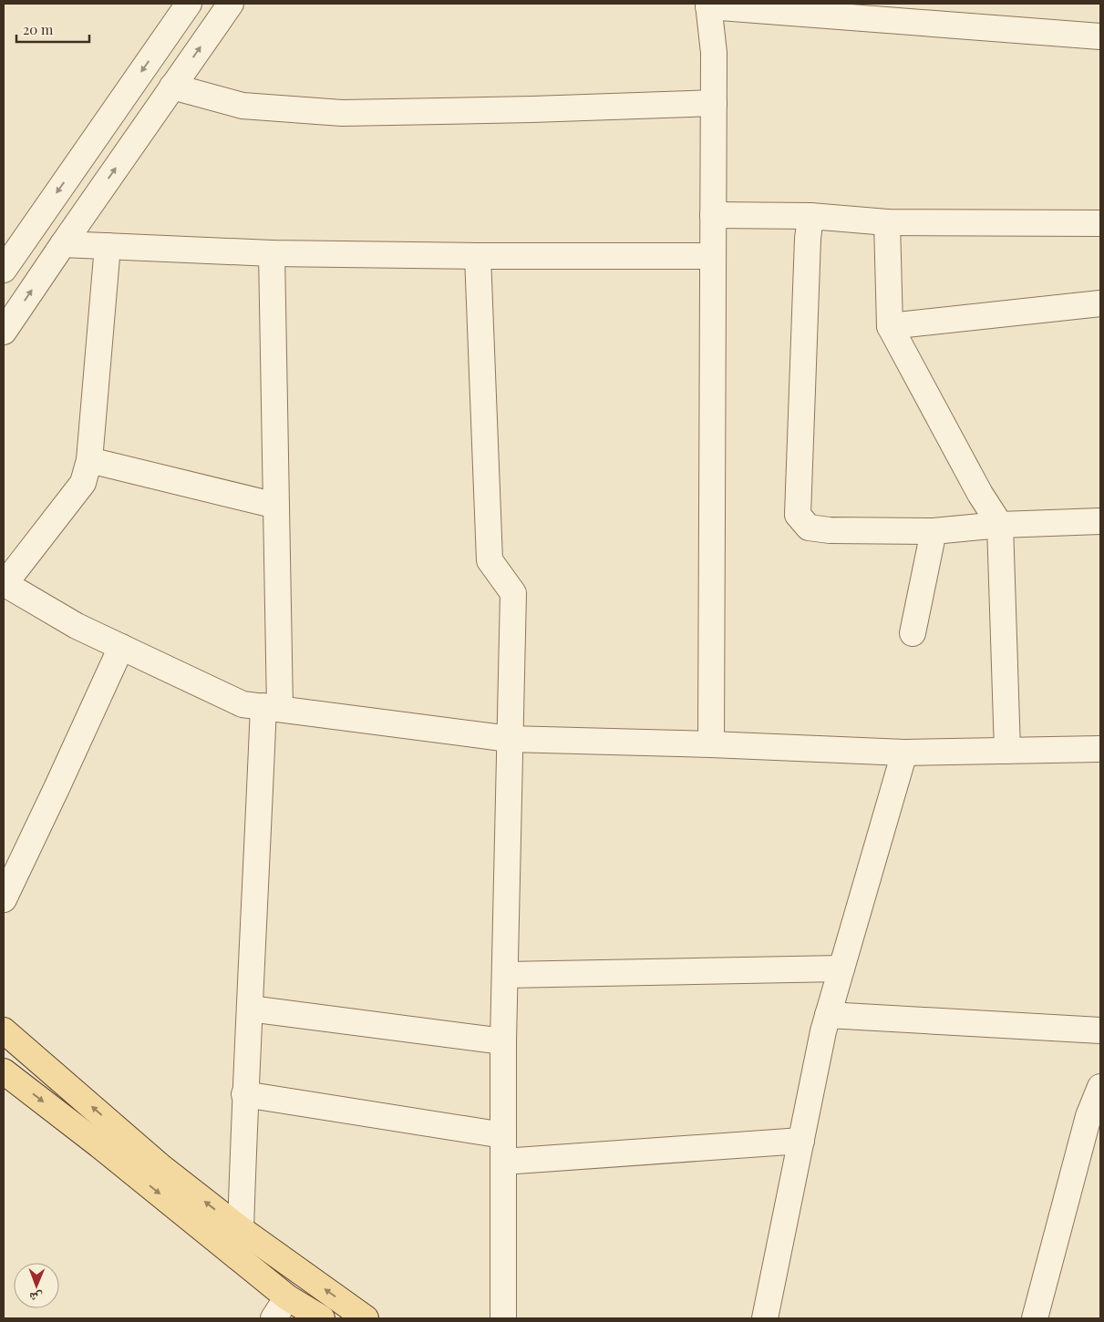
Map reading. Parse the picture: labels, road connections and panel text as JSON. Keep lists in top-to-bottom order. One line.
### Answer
{"scale_bar":"20 m","north":"bottom"}
